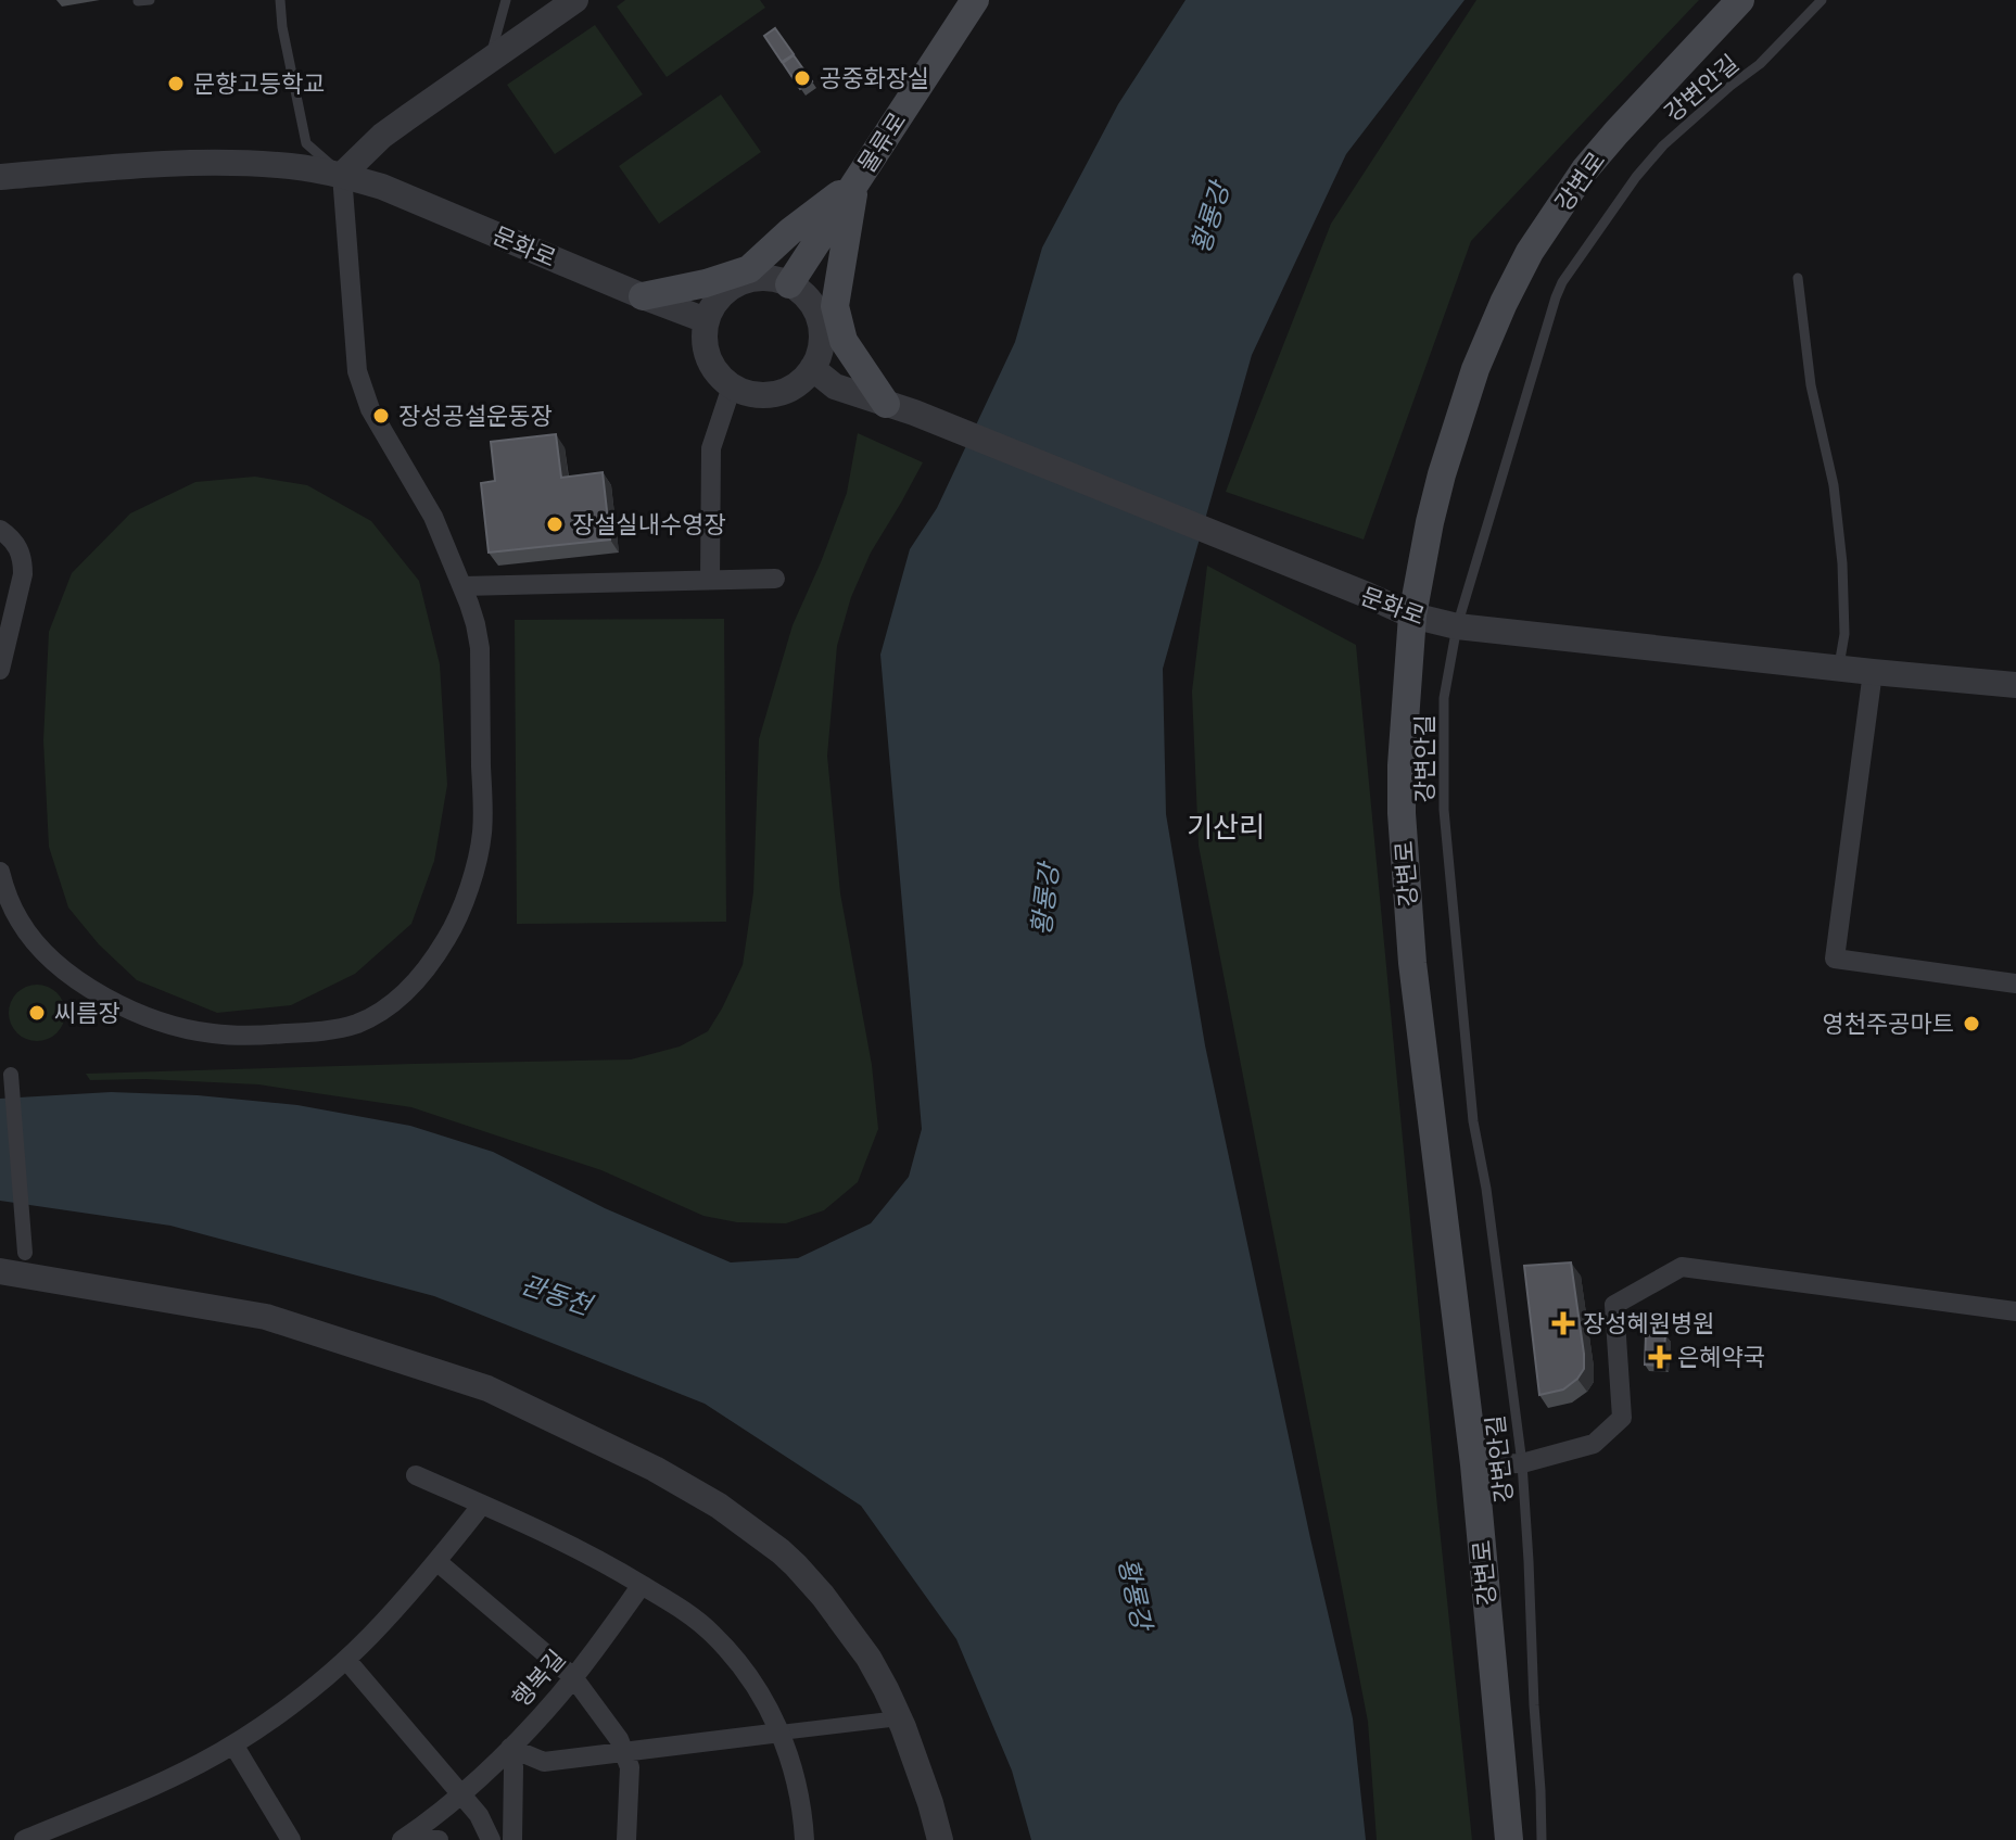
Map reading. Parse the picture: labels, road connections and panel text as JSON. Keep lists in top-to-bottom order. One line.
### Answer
{"streets":{"main road":["물류로","강변로"],"street":["문화로","행복길"],"lane":["강변안길"]},"crossings":[["강변안길","문화로"],["물류로","문화로"],["강변로","문화로"]],"districts":["기산리"],"water":["황룡강","관동천"],"places":{"other":["공중화장실","문향고등학교","장성공설운동장","장설실내수영장","씨름장","영천주공마트"],"health":["장성혜원병원","은혜약국"]}}
